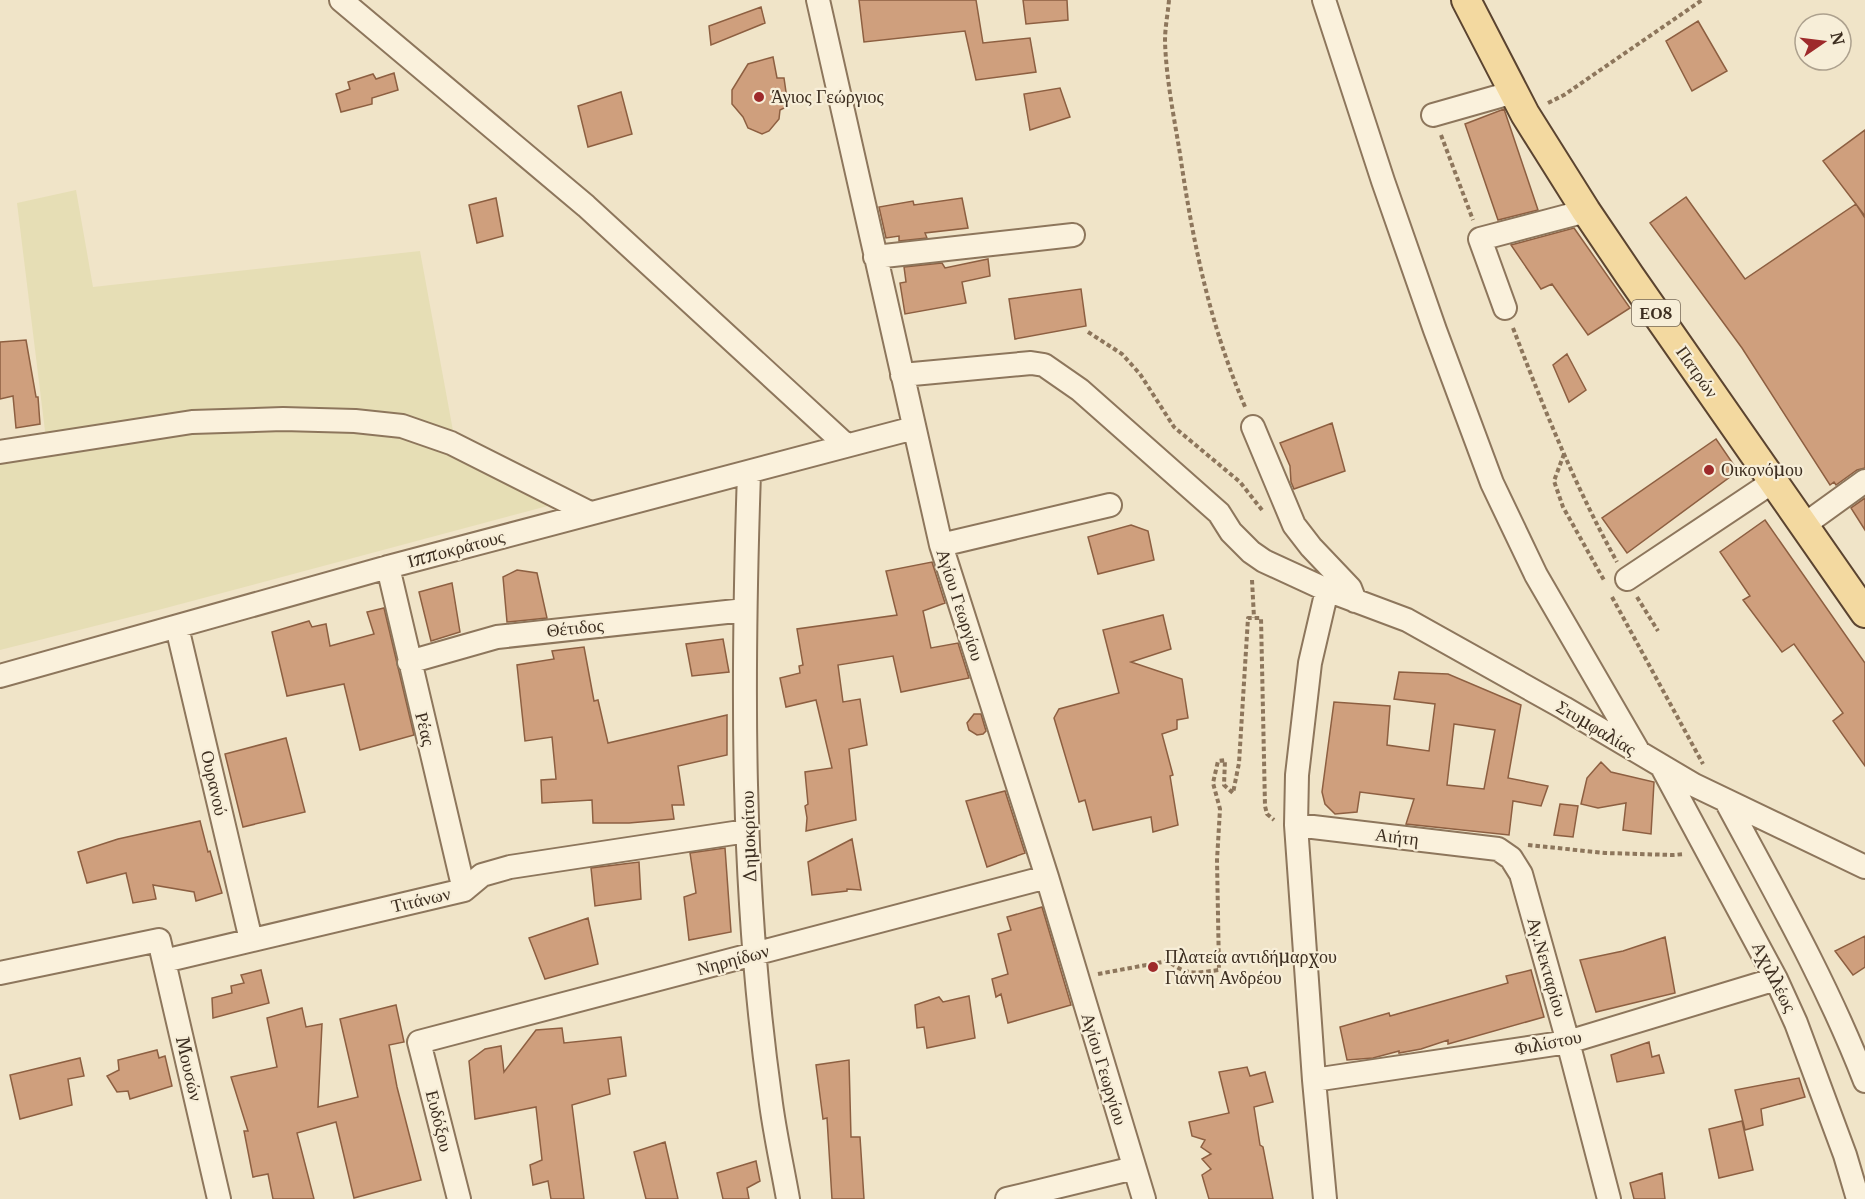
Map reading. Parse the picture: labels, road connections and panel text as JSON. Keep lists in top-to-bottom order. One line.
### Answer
{"streets":{"main road":["ΕΟ8","Πατρών"],"street":["Ιπποκράτους","Αγίου Γεωργίου","Θέτιδος","Στυμφαλίας","Ρέας","Ουρανού","Δημοκρίτου","Αιήτη","Τιτάνων","Νηρηίδων","Αγ.Νεκταρίου","Αχιλλέως","Φιλίστου","Μουσών","Ευδόξου"]},"crossings":[["Ιπποκράτους","Αγίου Γεωργίου"],["Ιπποκράτους","Ρέας"],["Ιπποκράτους","Ουρανού"],["Ιπποκράτους","Δημοκρίτου"],["Αγίου Γεωργίου","Στυμφαλίας"],["Αγίου Γεωργίου","Νηρηίδων"],["Θέτιδος","Ρέας"],["Θέτιδος","Δημοκρίτου"],["Στυμφαλίας","Αχιλλέως"],["Ρέας","Τιτάνων"],["Ουρανού","Τιτάνων"],["Δημοκρίτου","Τιτάνων"],["Δημοκρίτου","Νηρηίδων"],["Αιήτη","Αγ.Νεκταρίου"],["Τιτάνων","Μουσών"],["Νηρηίδων","Ευδόξου"],["Αγ.Νεκταρίου","Φιλίστου"],["Αχιλλέως","Φιλίστου"]],"places":["Άγιος Γεώργιος","Οικονόμου","Πλατεία αντιδήμαρχου Γιάννη Ανδρέου"],"north":"right"}
